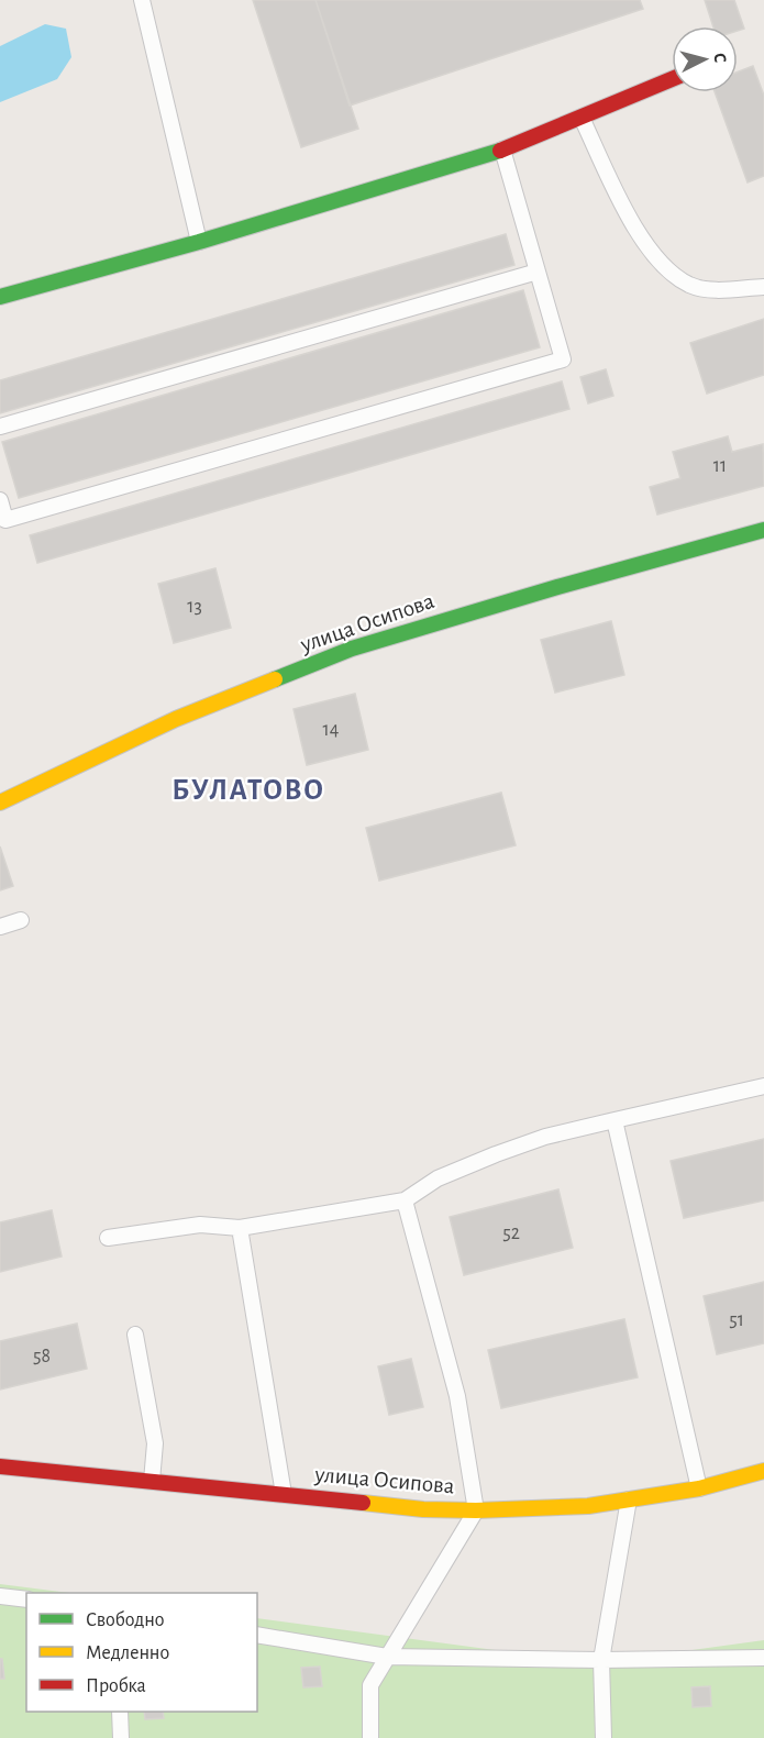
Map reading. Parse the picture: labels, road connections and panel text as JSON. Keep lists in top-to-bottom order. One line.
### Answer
{"streets":{"street":["улица Осипова"]},"districts":["БУЛАТОВО"],"house_numbers":["11","13","14","52","51","58"],"legend":["Свободно","Медленно","Пробка"],"north":"right"}
